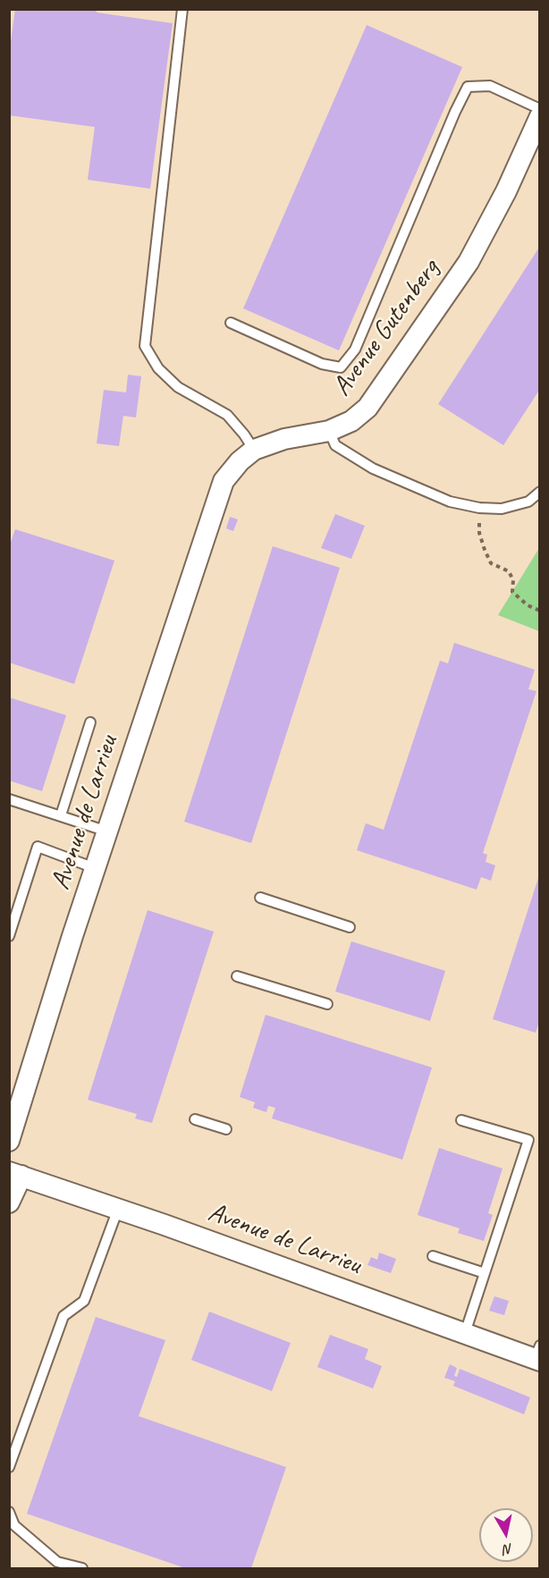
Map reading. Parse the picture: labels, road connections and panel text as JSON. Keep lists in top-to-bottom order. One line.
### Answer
{"streets":{"street":["Avenue Gutenberg","Avenue de Larrieu"]},"crossings":[["Avenue Gutenberg","Avenue de Larrieu"]],"north":"bottom"}
